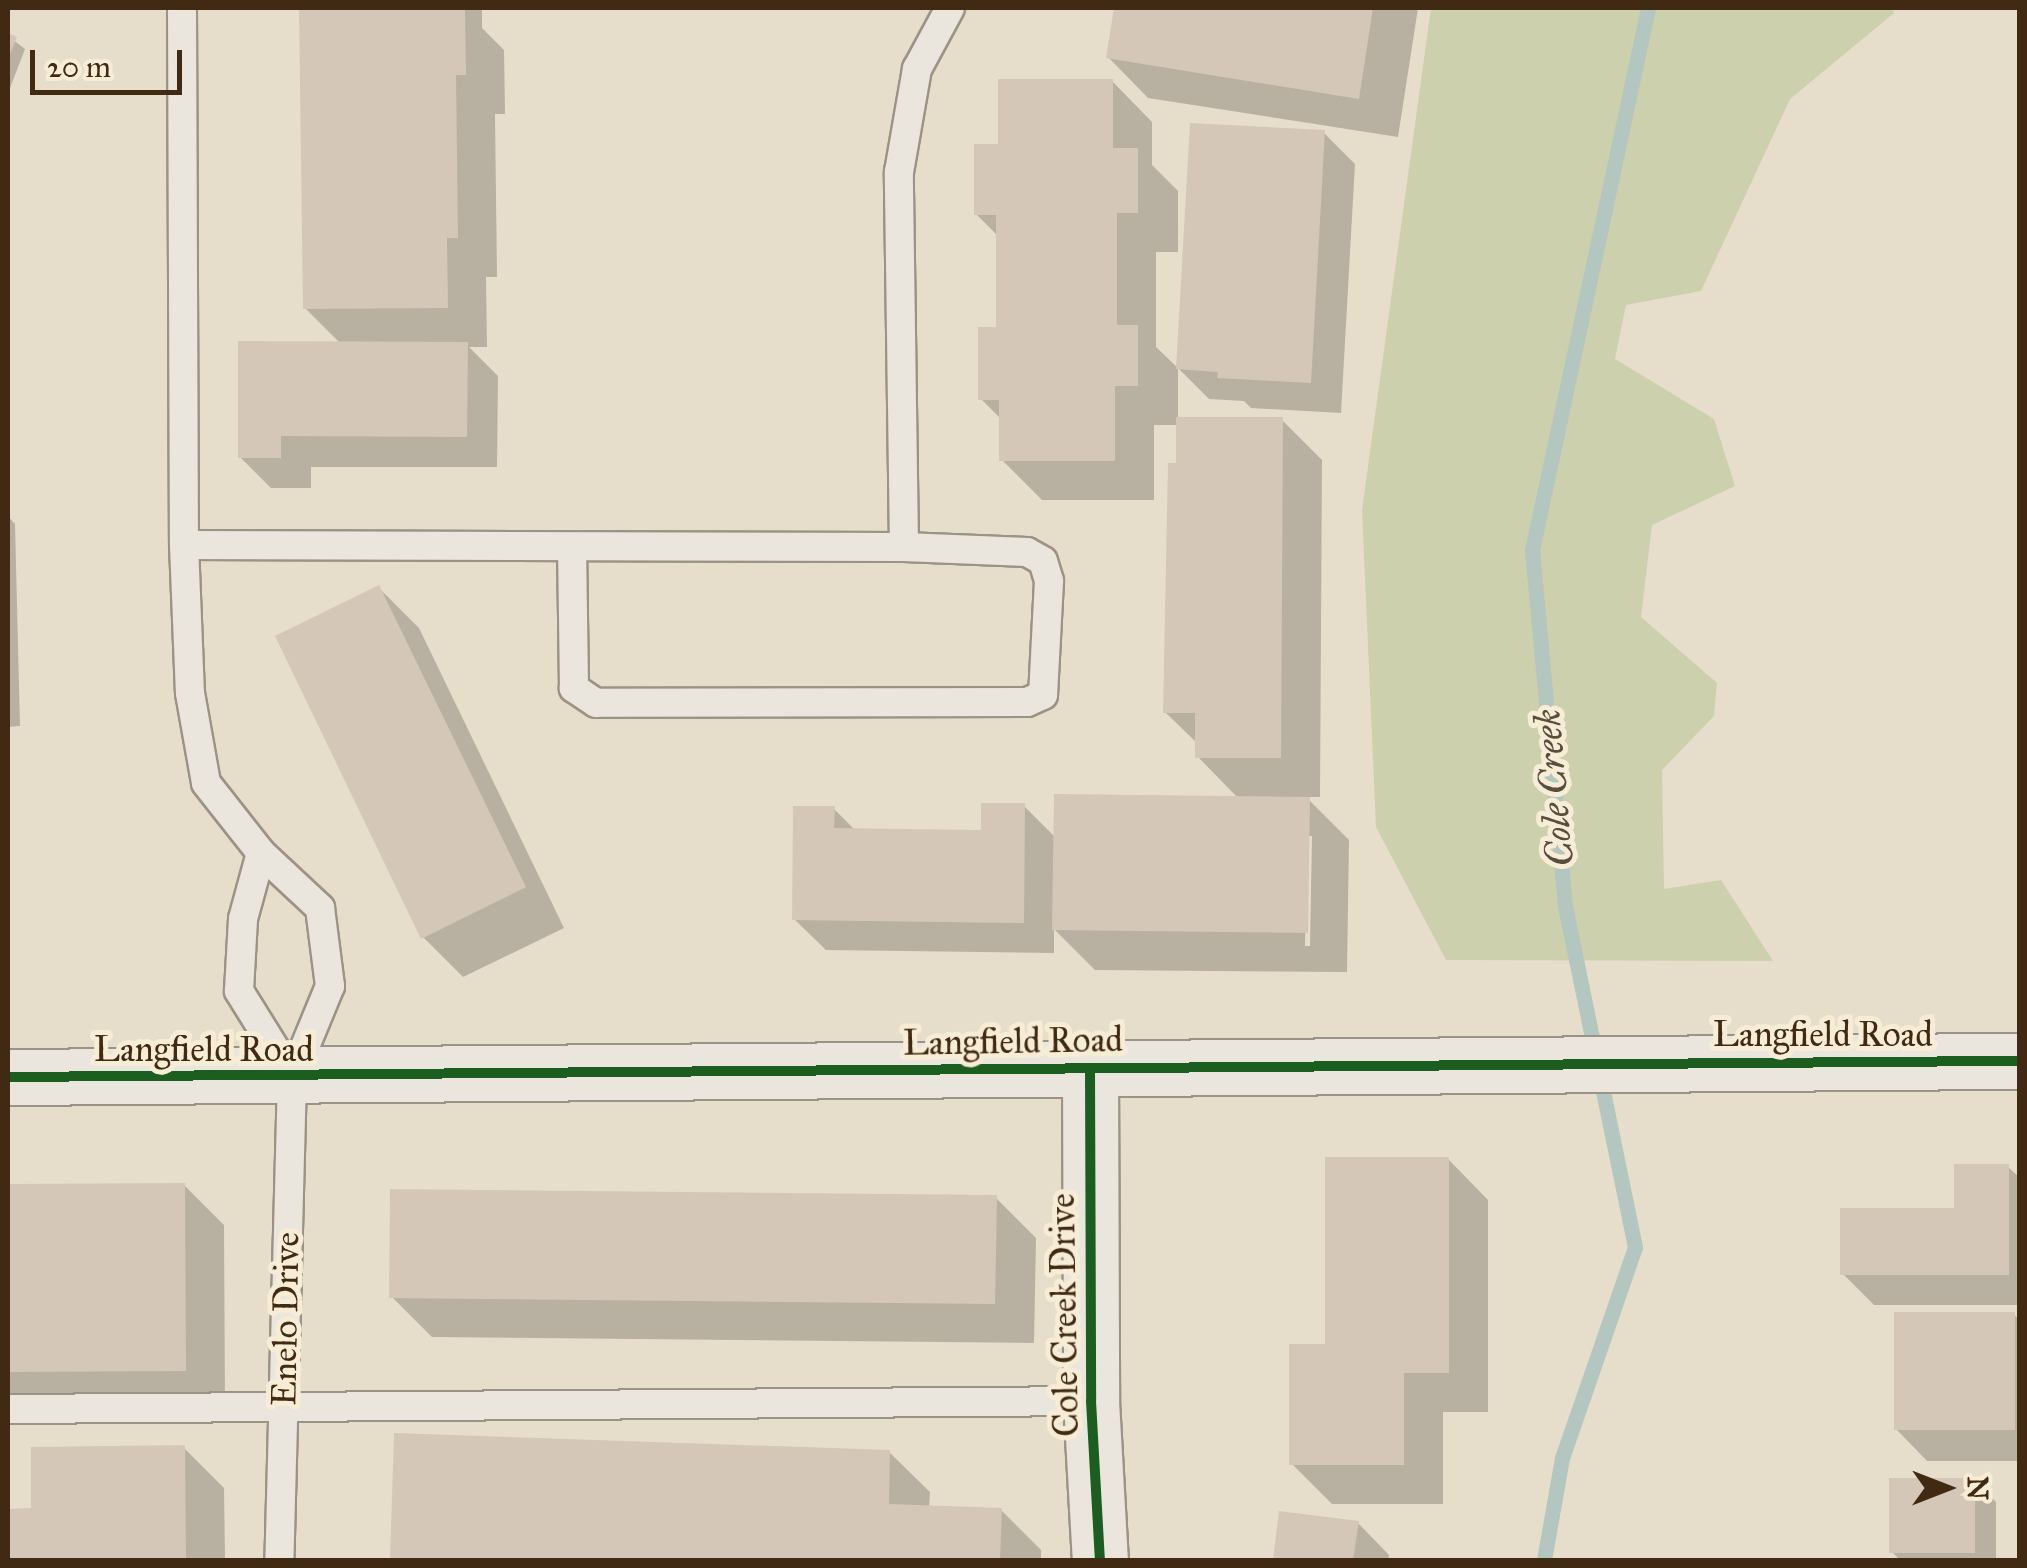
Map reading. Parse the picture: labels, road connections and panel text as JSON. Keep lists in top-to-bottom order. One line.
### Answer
{"streets":{"street":["Langfield Road","Cole Creek Drive"],"lane":["Enelo Drive"]},"crossings":[["Langfield Road","Cole Creek Drive"],["Langfield Road","Enelo Drive"]],"water":["Cole Creek"],"scale_bar":"20 m","north":"right"}
